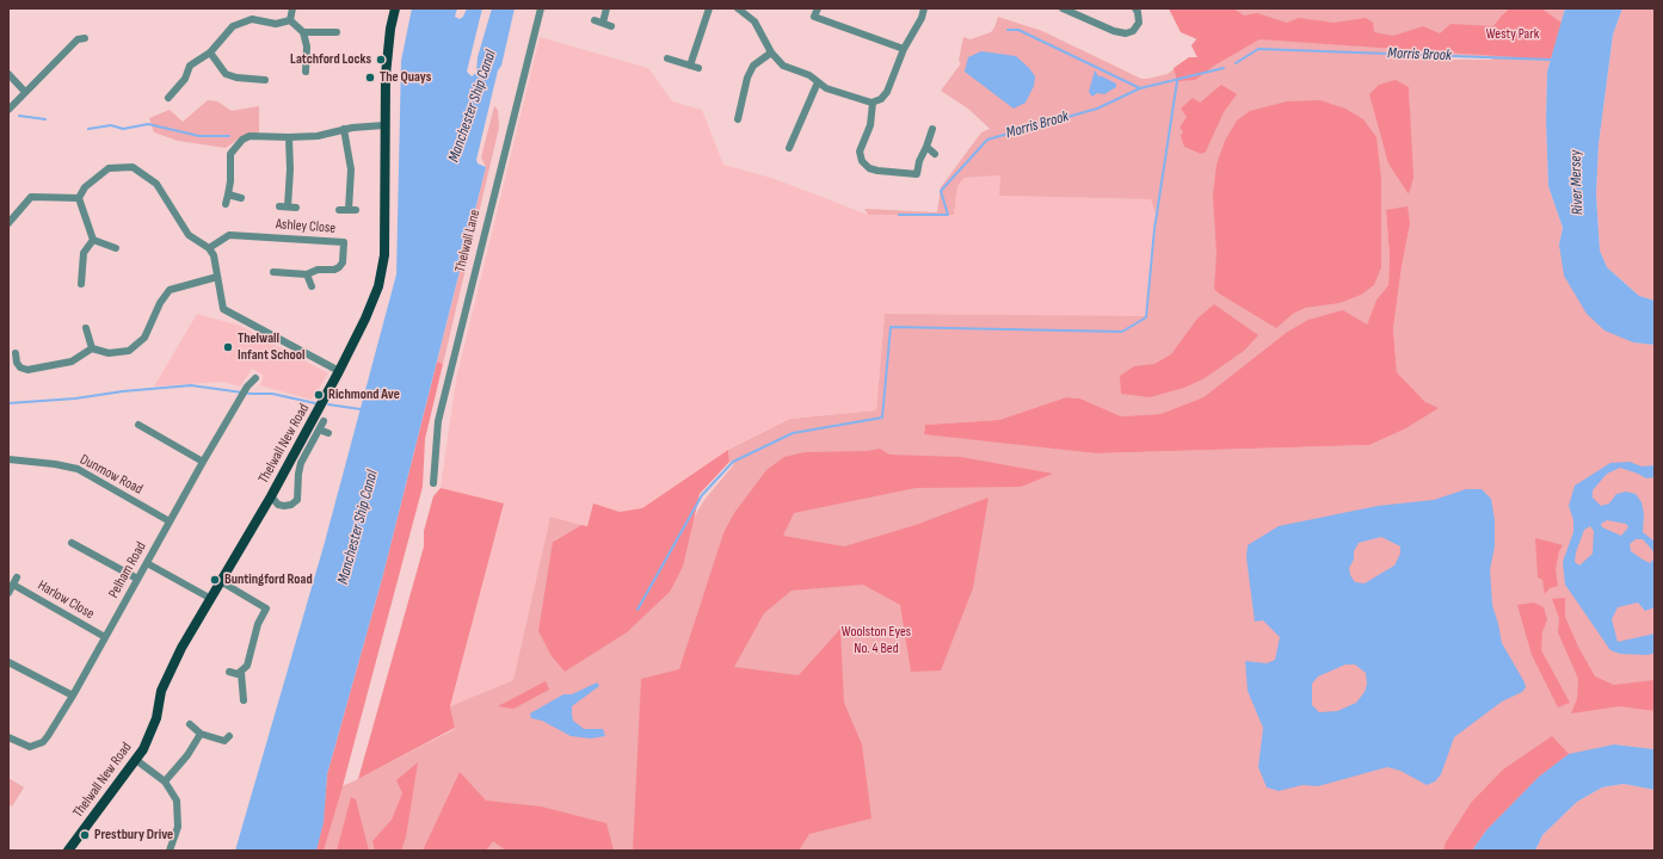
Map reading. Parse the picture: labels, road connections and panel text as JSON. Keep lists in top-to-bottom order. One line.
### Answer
{"streets":{"main road":["Thelwall New Road"],"street":["Ashley Close","Thelwall Lane","Dunmow Road","Pelham Road","Harlow Close"]},"crossings":[["Dunmow Road","Pelham Road"],["Pelham Road","Harlow Close"]],"water":["Morris Brook","Manchester Ship Canal","River Mersey"],"parks":["Westy Park","Woolston Eyes No. 4 Bed"],"places":["Latchford Locks","The Quays","Thelwall Infant School","Richmond Ave","Buntingford Road","Prestbury Drive"]}
